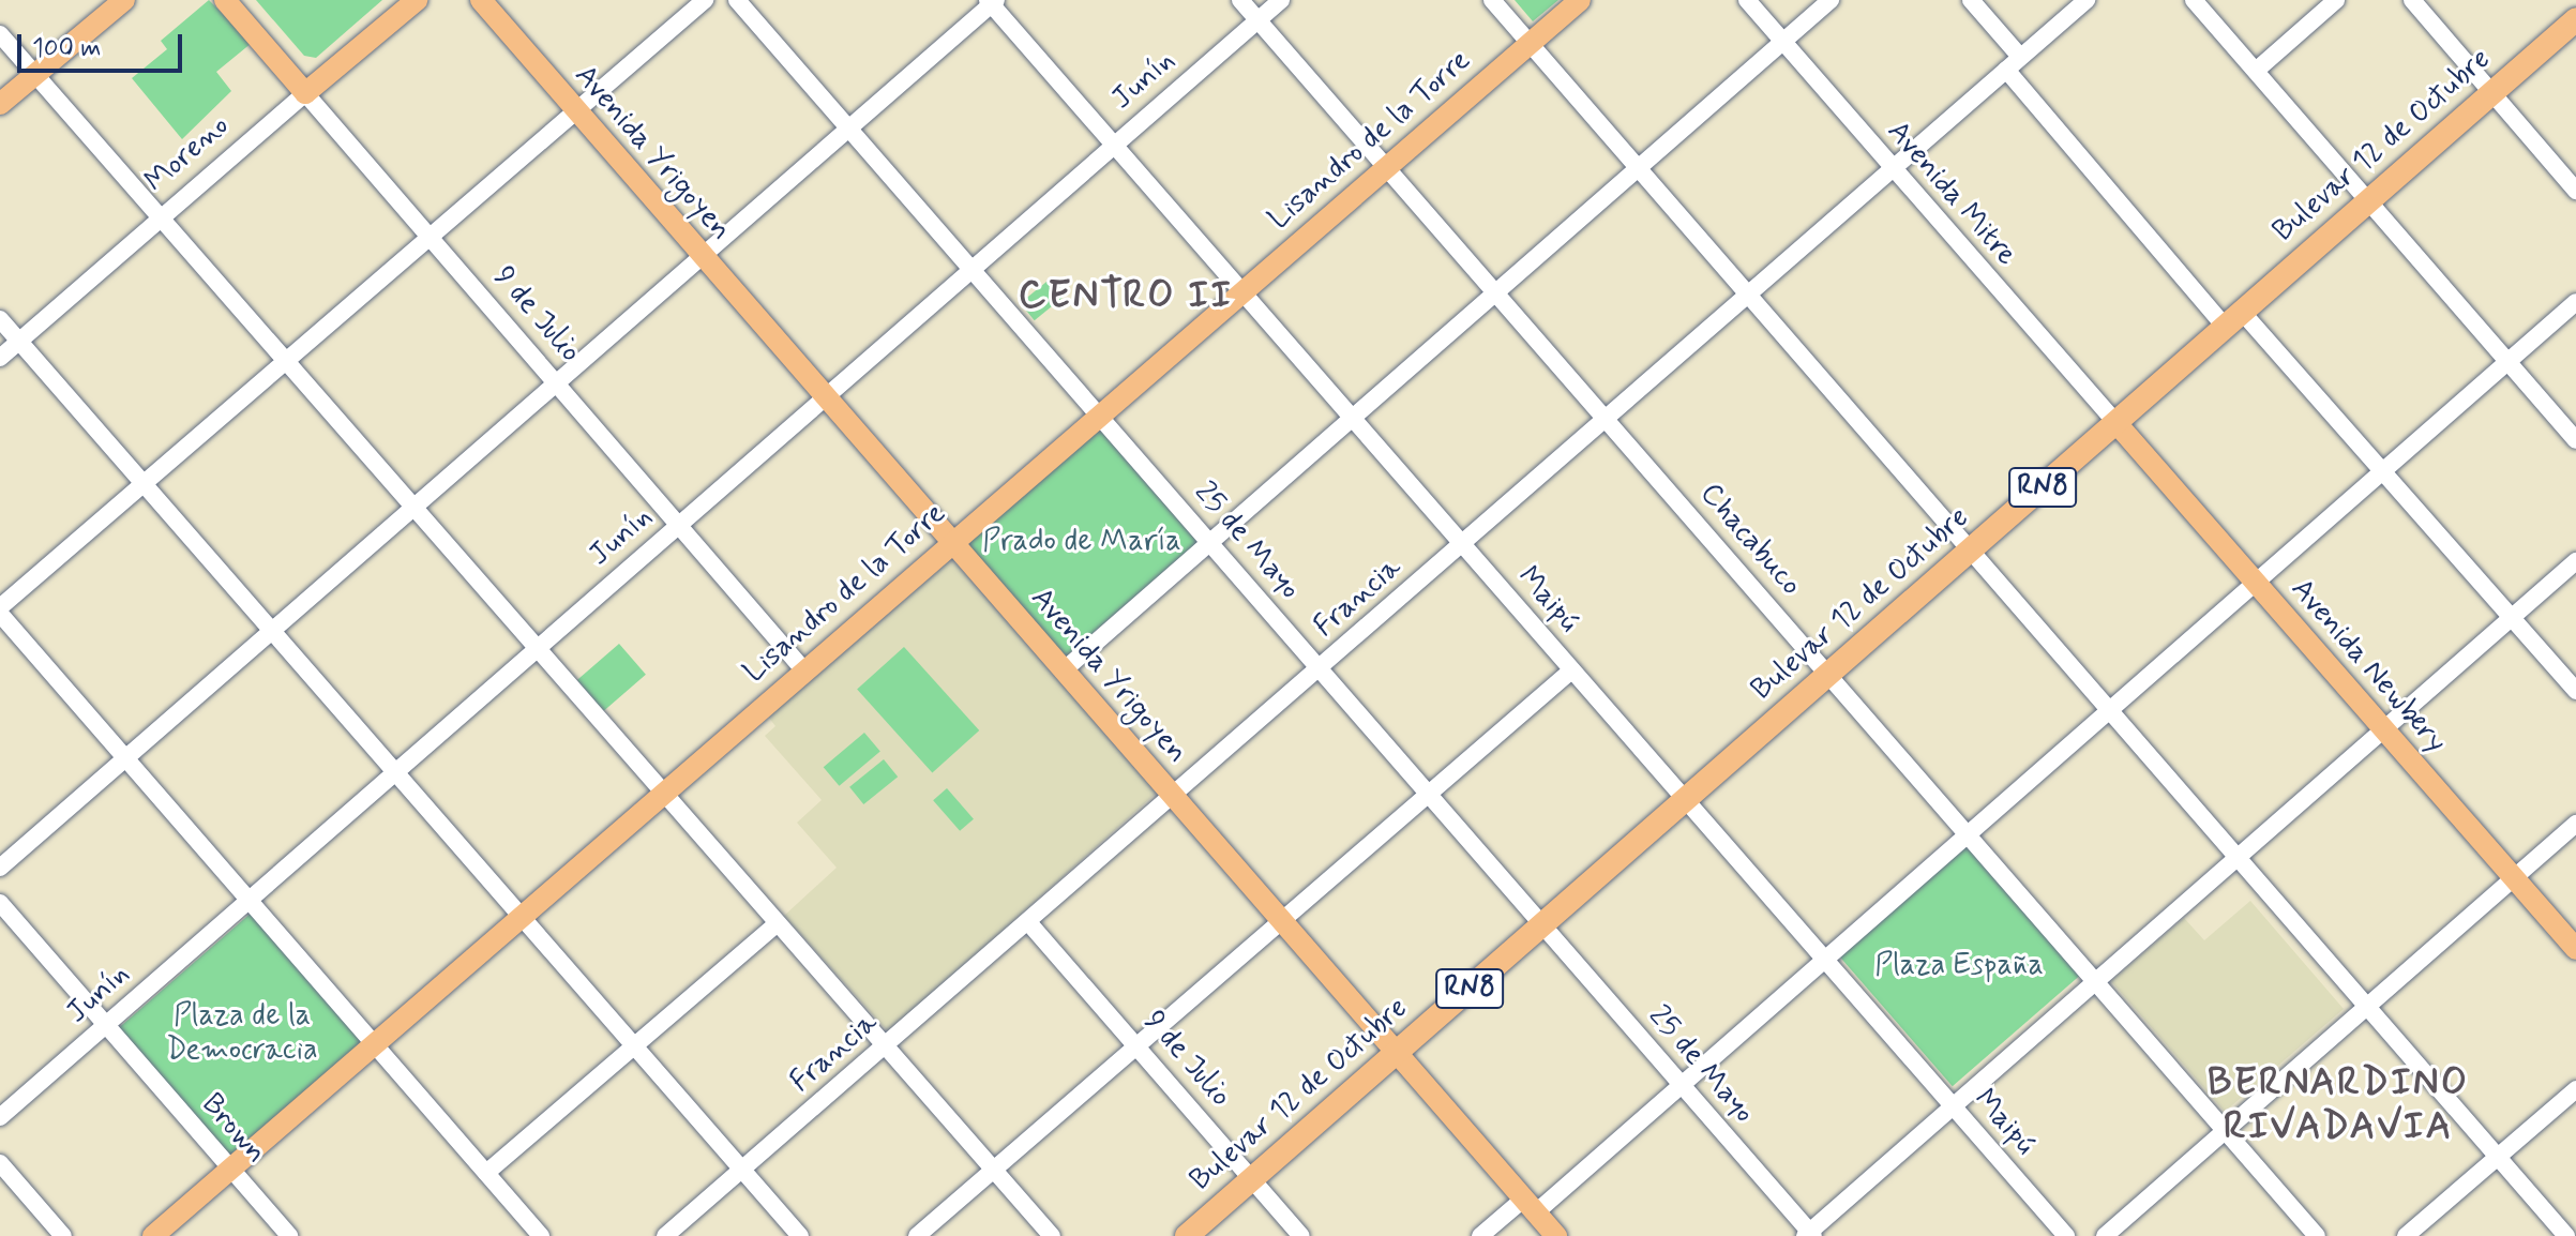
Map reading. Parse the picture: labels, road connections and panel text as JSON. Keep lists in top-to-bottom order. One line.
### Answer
{"streets":{"highway":["Bulevar 12 de Octubre","RN8"],"main road":["Lisandro de la Torre","Avenida Yrigoyen","Moreno","9 de Julio","Avenida Newbery"],"street":["Junín","Avenida Mitre","Chacabuco","25 de Mayo","Francia","Maipú","Brown"]},"crossings":[["Junín","Avenida Yrigoyen"],["Junín","9 de Julio"],["Junín","Chacabuco"],["Junín","25 de Mayo"],["Junín","Maipú"],["Junín","Brown"],["Lisandro de la Torre","Avenida Yrigoyen"],["Lisandro de la Torre","9 de Julio"],["Lisandro de la Torre","Chacabuco"],["Lisandro de la Torre","25 de Mayo"],["Lisandro de la Torre","Maipú"],["Lisandro de la Torre","Brown"],["Bulevar 12 de Octubre","Avenida Yrigoyen"],["Bulevar 12 de Octubre","Avenida Mitre"],["Bulevar 12 de Octubre","9 de Julio"],["Bulevar 12 de Octubre","Chacabuco"],["Bulevar 12 de Octubre","25 de Mayo"],["Bulevar 12 de Octubre","Maipú"],["Bulevar 12 de Octubre","Avenida Newbery"],["Avenida Yrigoyen","Francia"],["Moreno","9 de Julio"],["Avenida Mitre","Francia"],["Avenida Mitre","Avenida Newbery"],["9 de Julio","Francia"],["Chacabuco","Francia"],["25 de Mayo","Francia"],["Francia","Maipú"]],"districts":["CENTRO II","BERNARDINO RIVADAVIA"],"parks":["Prado de María","Plaza España","Plaza de la Democracia"],"scale_bar":"100 m"}
